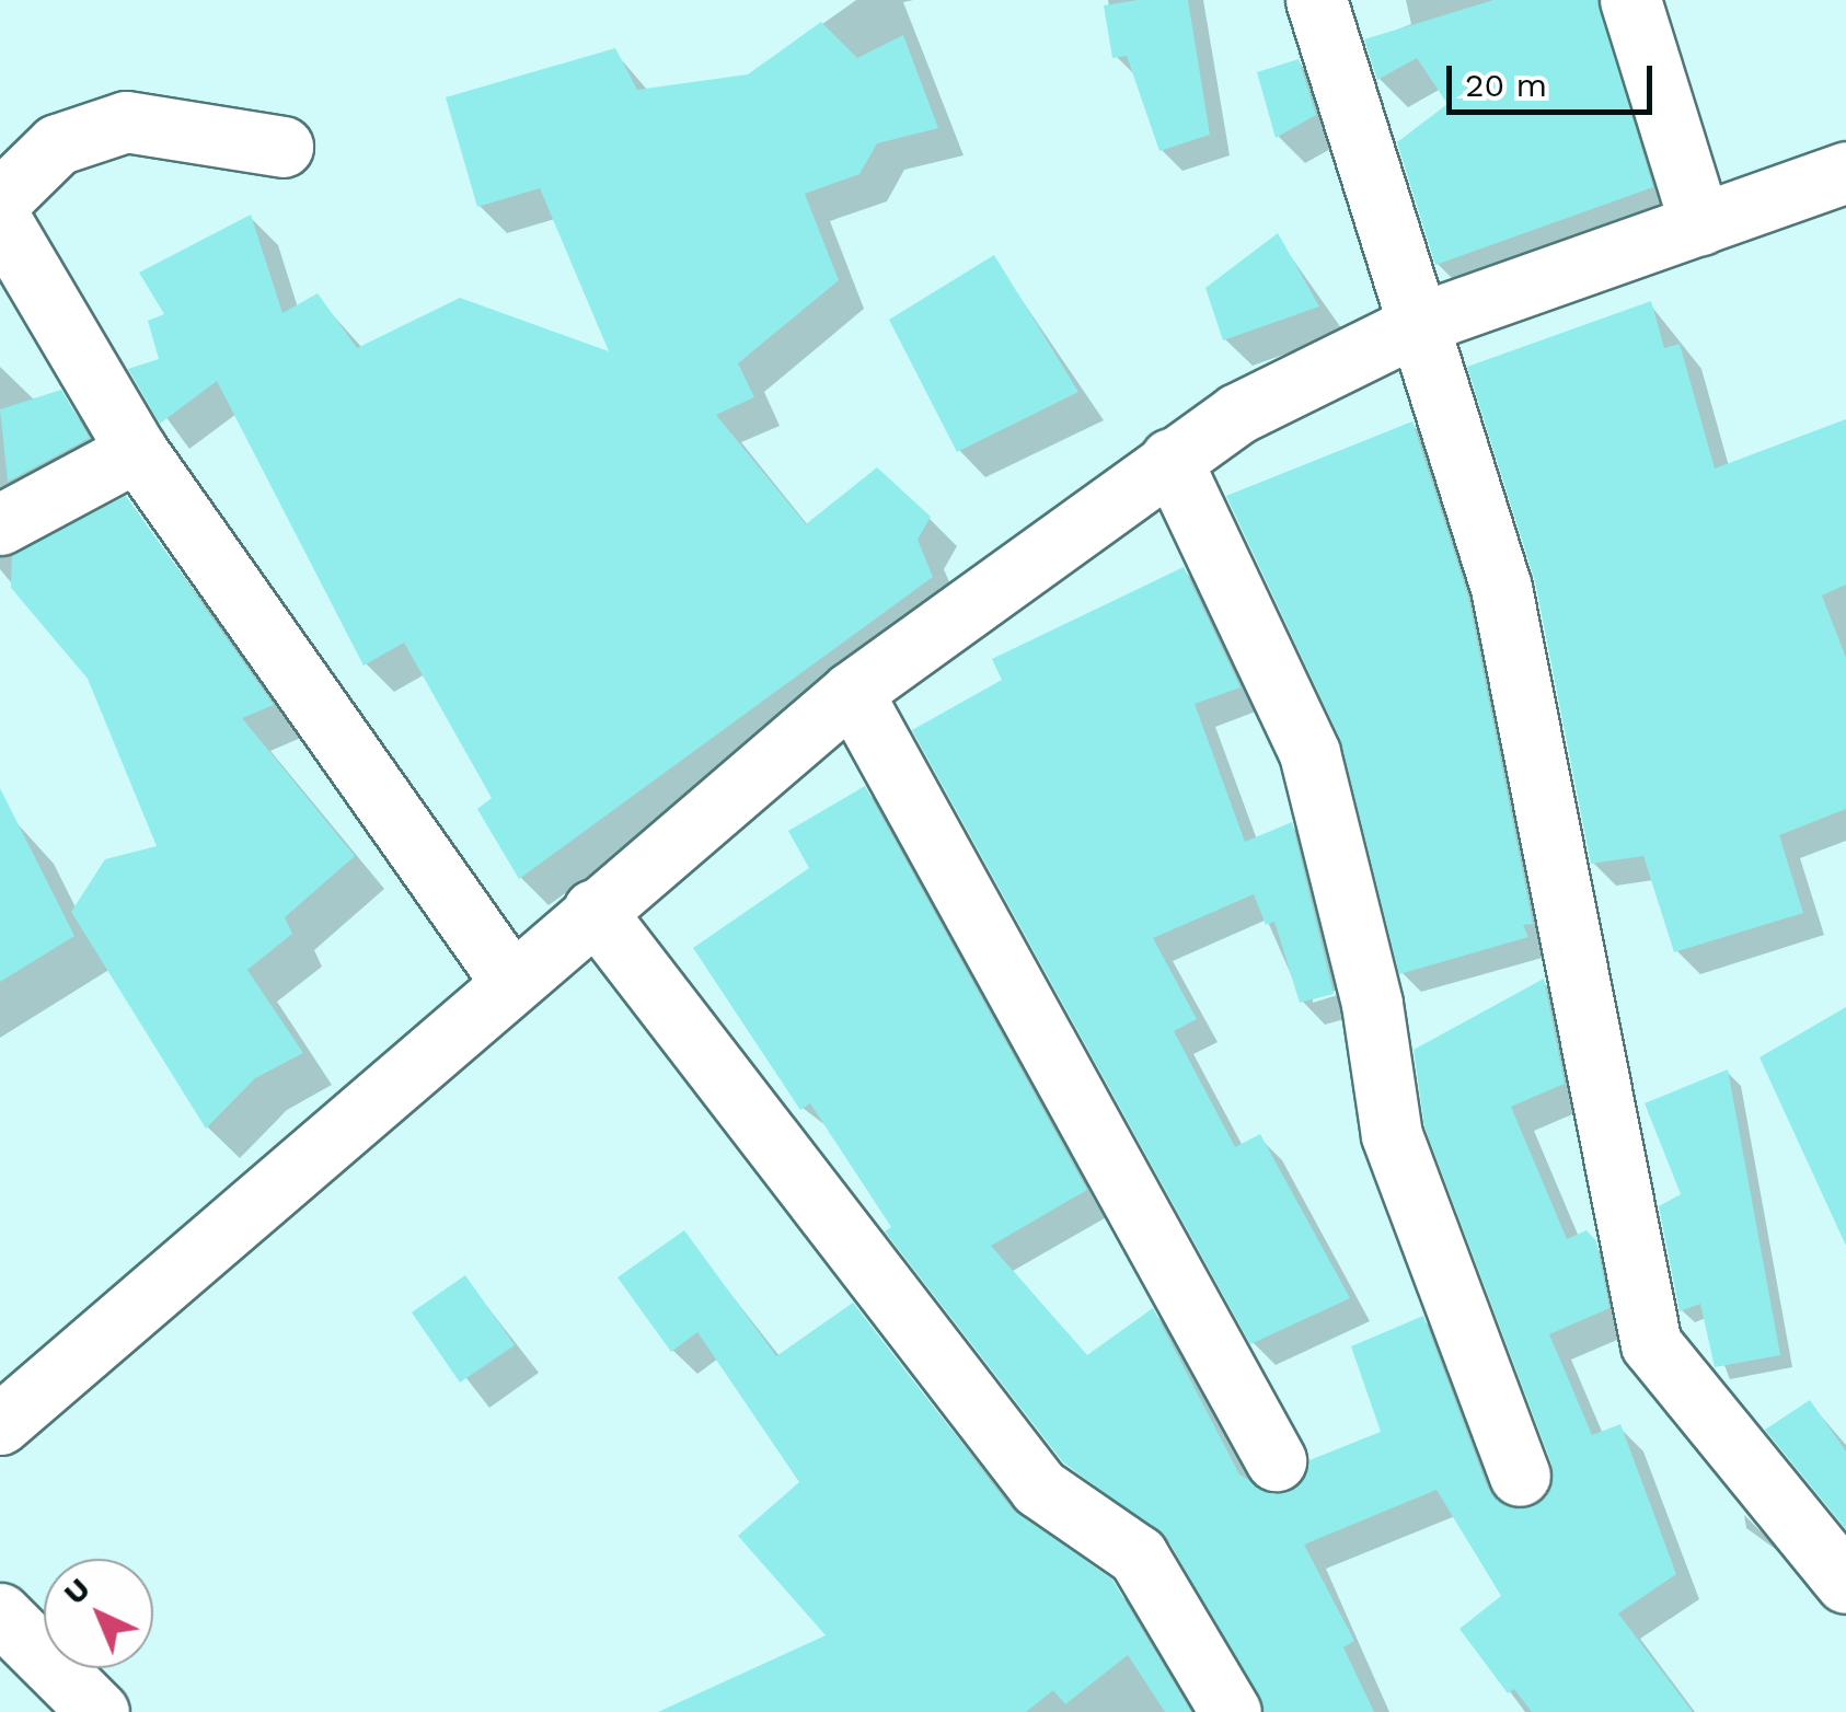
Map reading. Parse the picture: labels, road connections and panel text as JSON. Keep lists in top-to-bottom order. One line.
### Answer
{"scale_bar":"20 m","north":"top left"}
